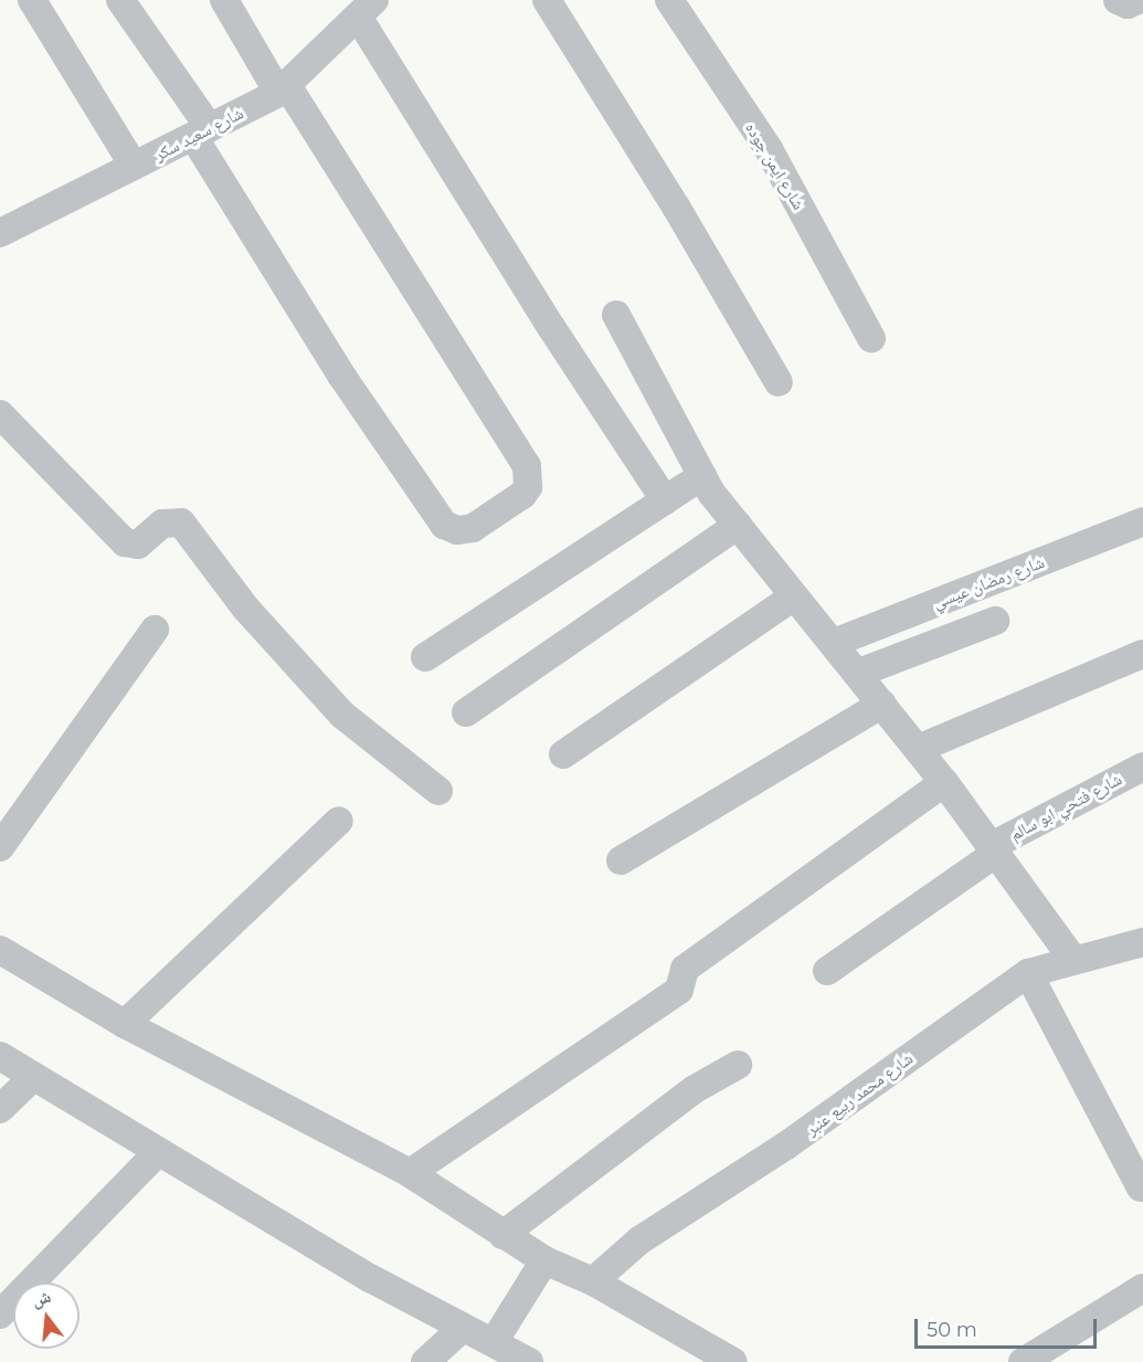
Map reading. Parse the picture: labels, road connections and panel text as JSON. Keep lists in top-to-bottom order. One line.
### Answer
{"streets":{"street":["شارع سعيد سكر","شارع ايمن جوده","شارع رمضان عيسي","شارع فتحي ابو سالم","شارع محمد ربيع عنبر"]},"scale_bar":"50 m","north":"top"}
